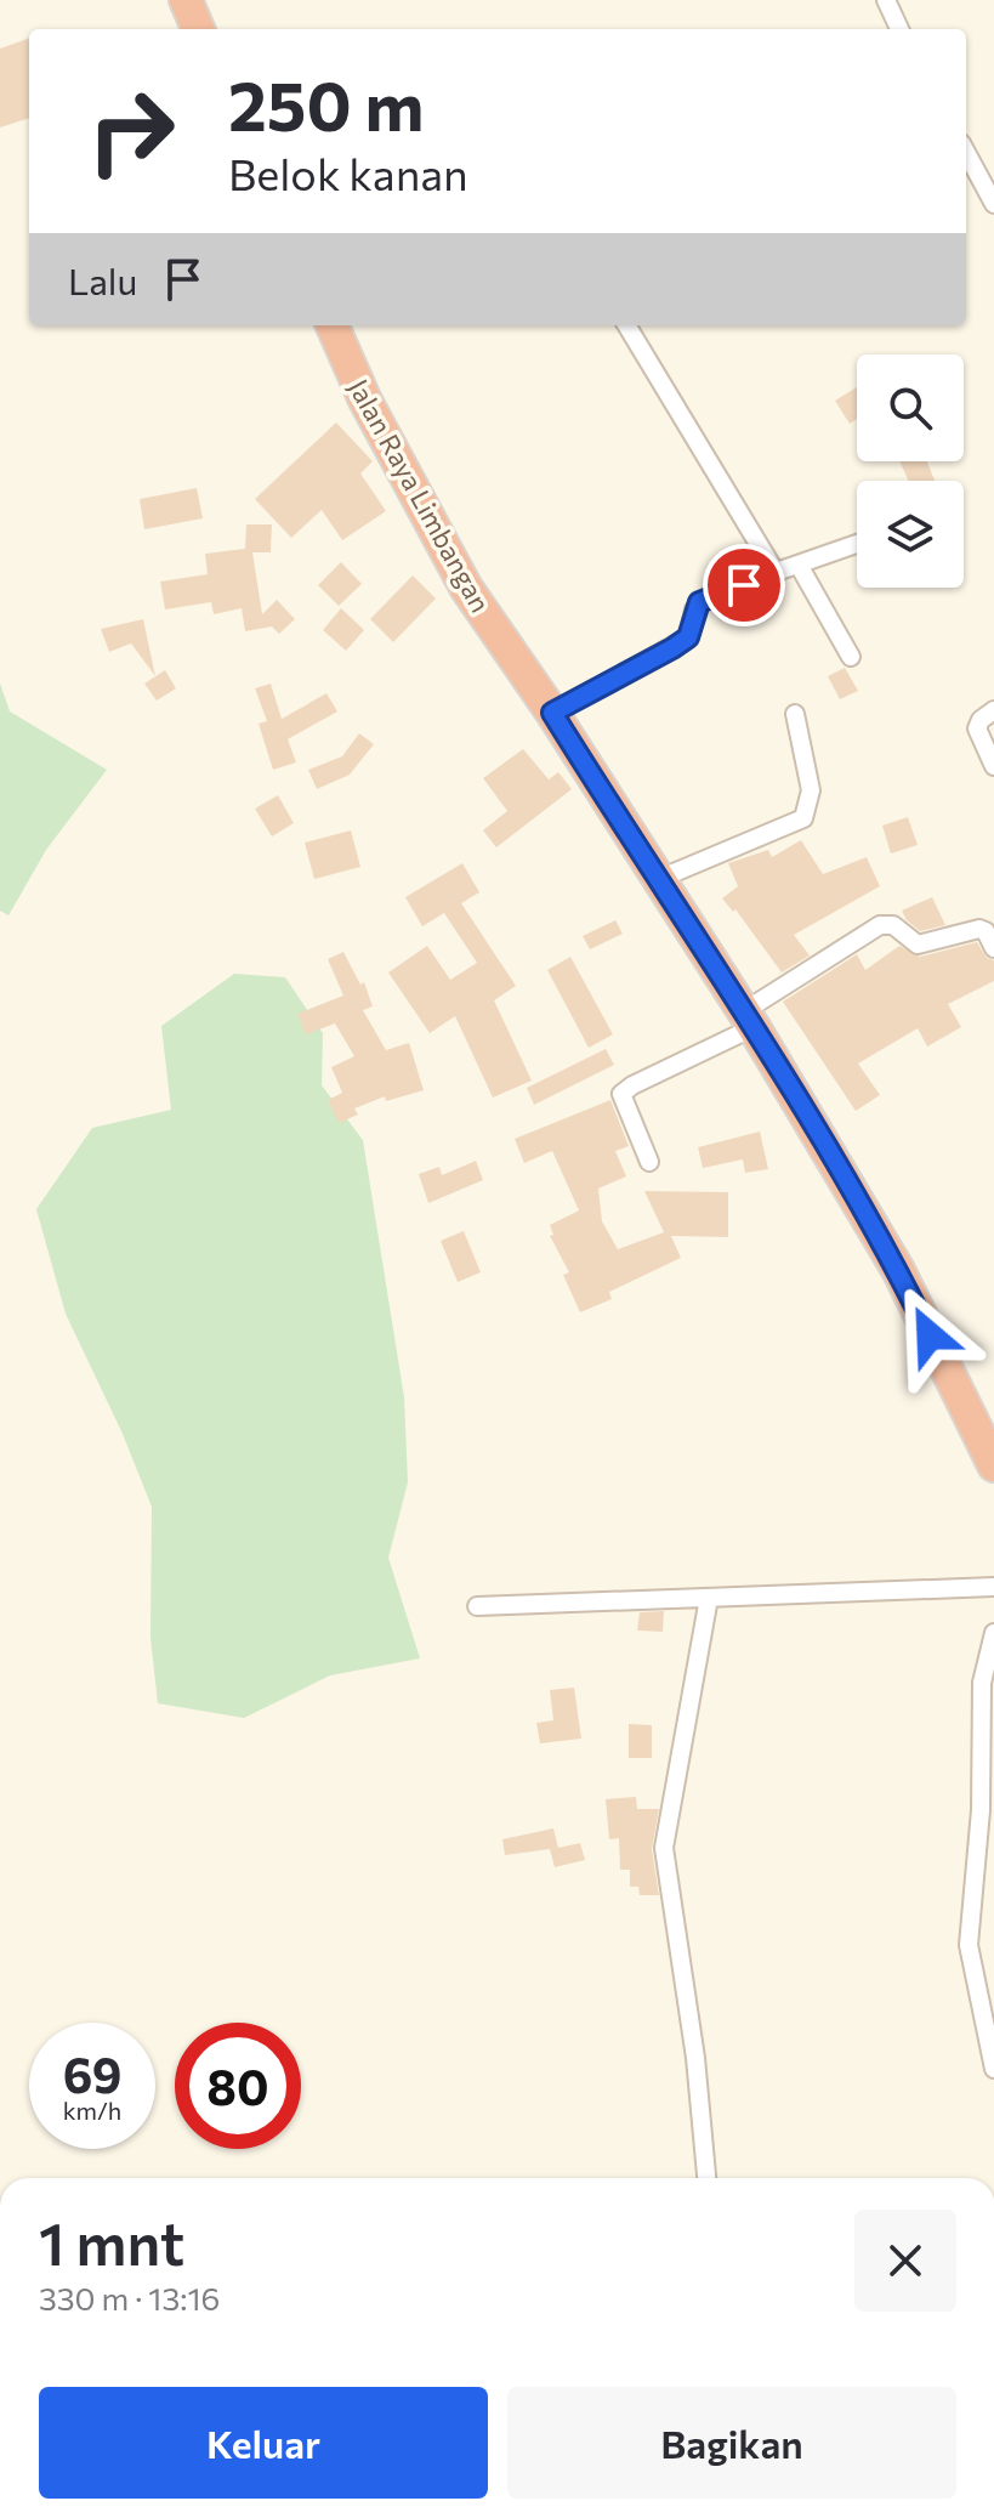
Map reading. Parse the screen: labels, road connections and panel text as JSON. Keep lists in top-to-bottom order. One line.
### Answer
{"streets":{"highway":["Jalan Raya Limbangan"]},"page":{"turn":["250 m","Belok kanan"],"then":"Lalu","speed":"69 km/h","limit":"80","heading":["1 mnt","330 m · 13:16"],"buttons":["Keluar","Bagikan"]}}
